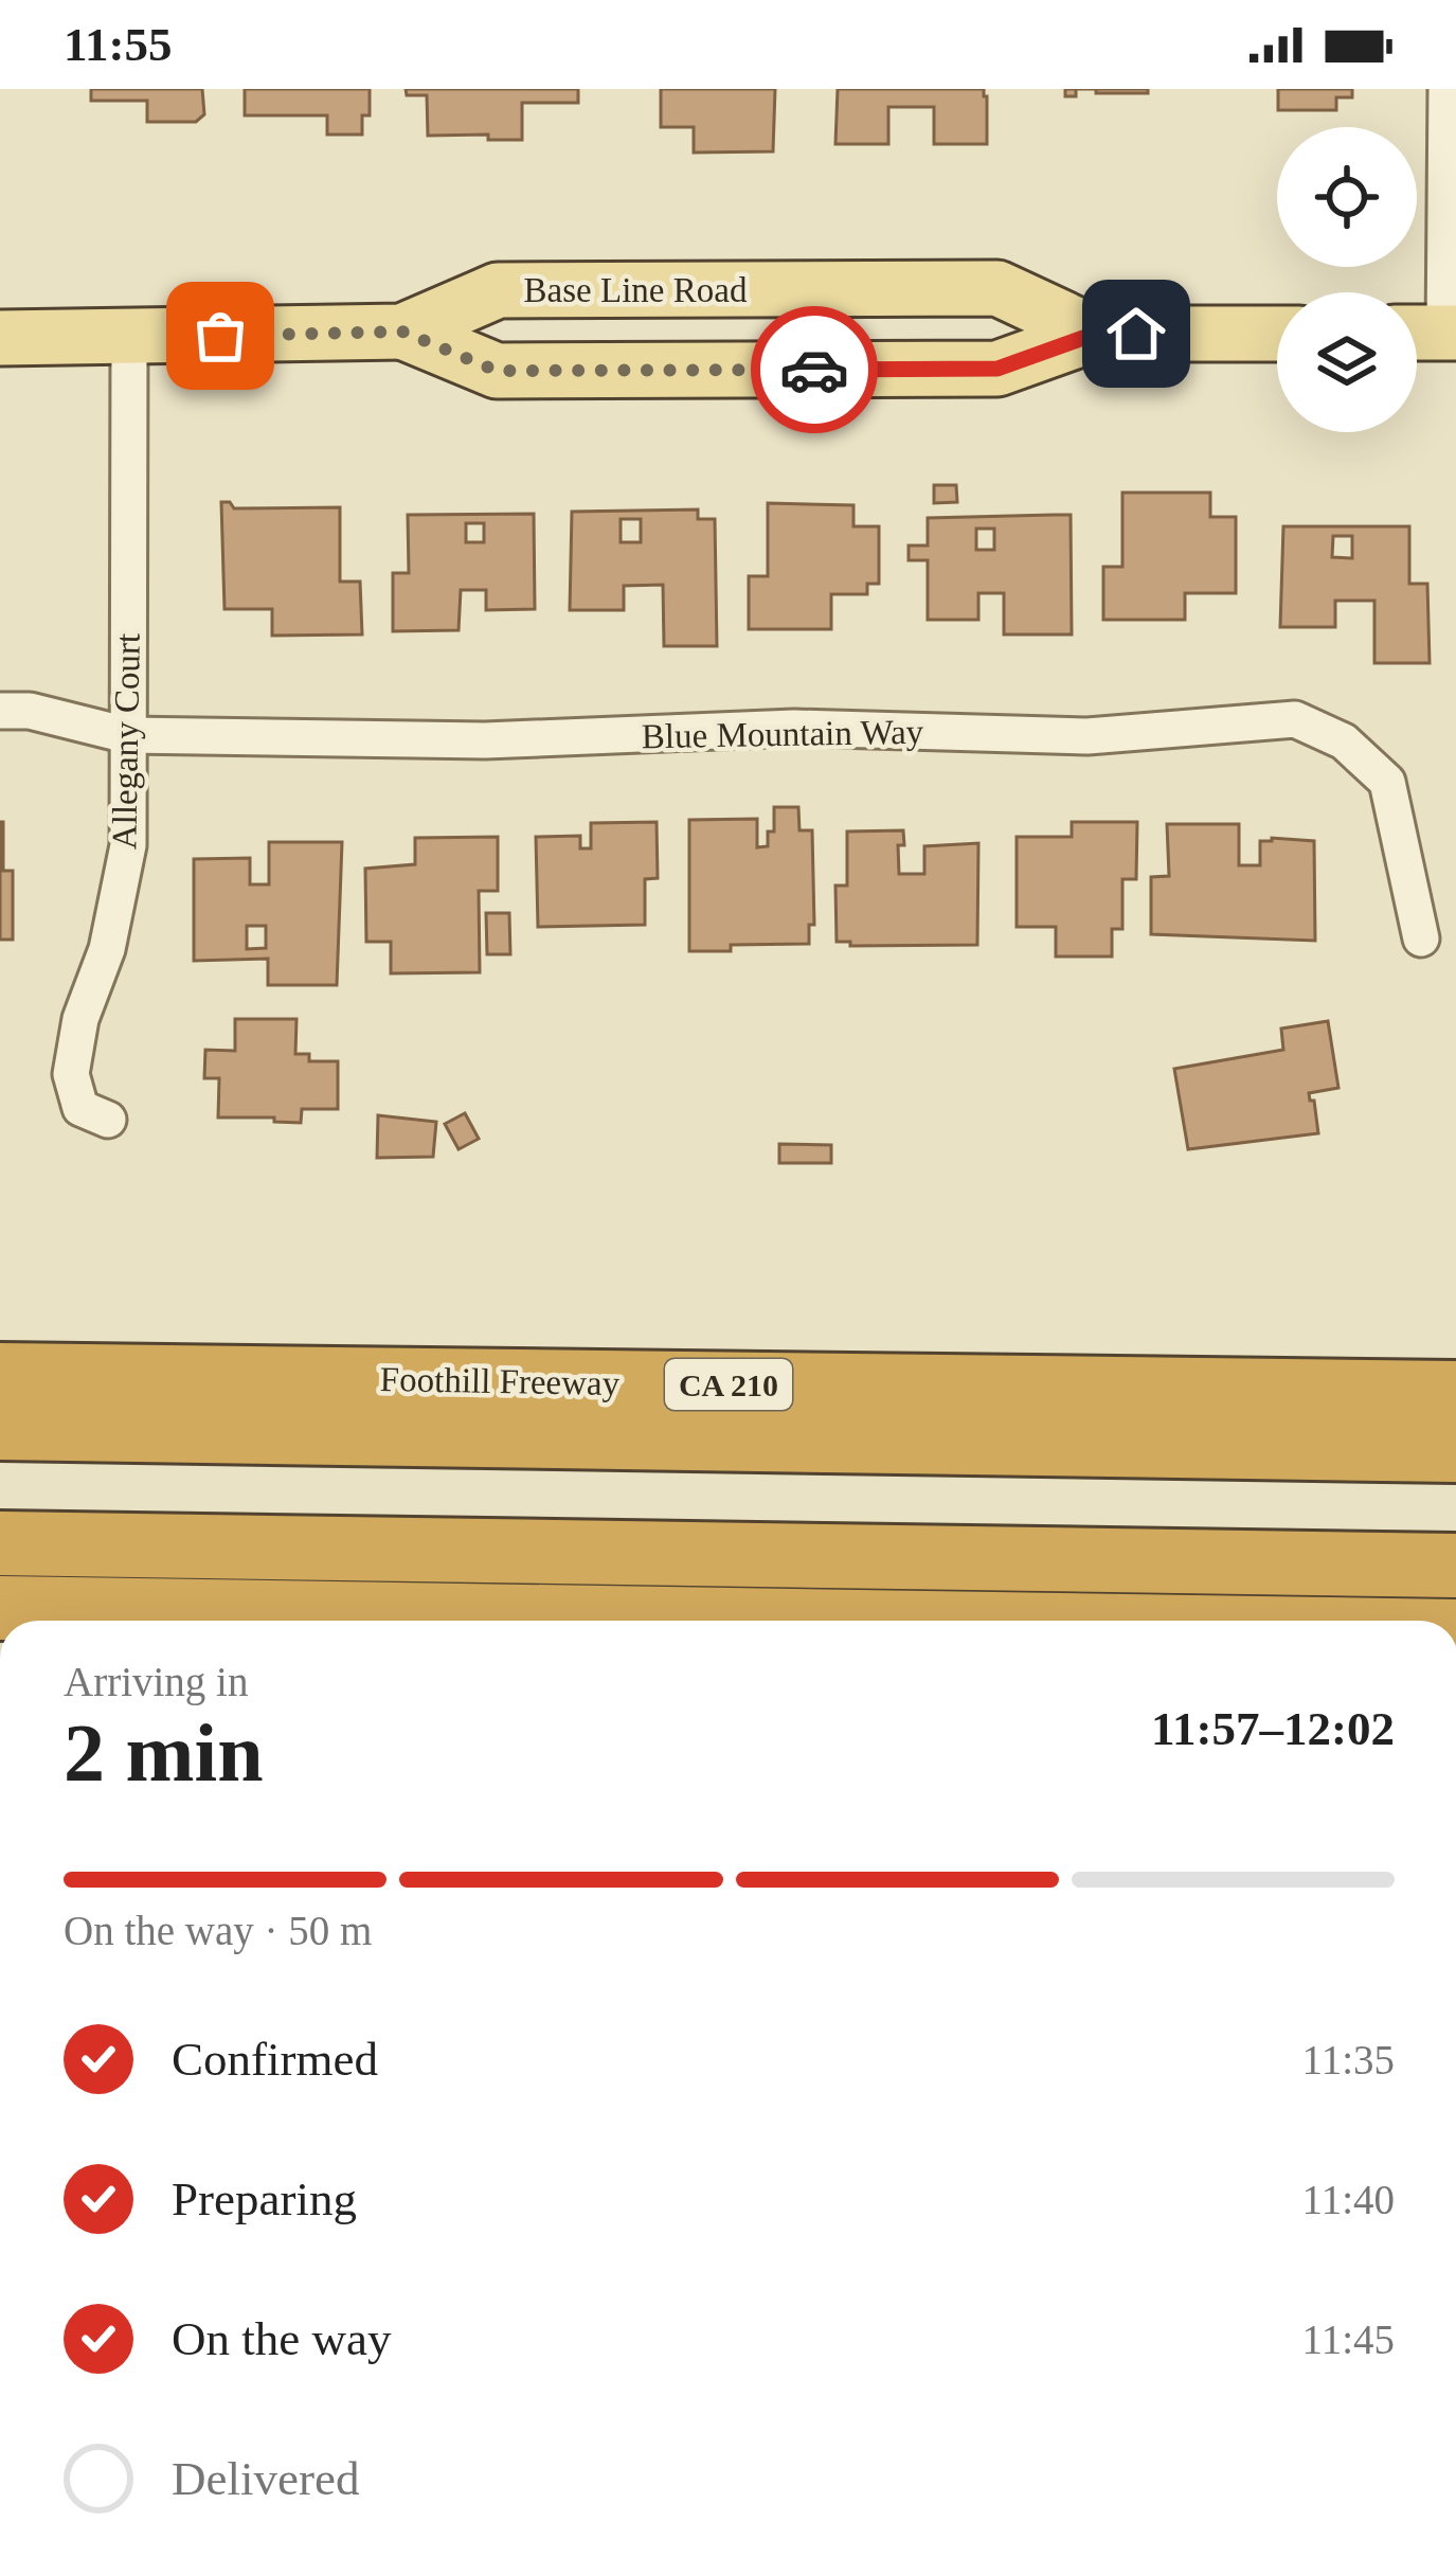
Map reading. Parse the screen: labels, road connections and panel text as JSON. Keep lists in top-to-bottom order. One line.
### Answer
{"streets":{"highway":["Foothill Freeway","CA 210"],"main road":["Base Line Road"],"street":["Blue Mountain Way","Allegany Court"]},"crossings":[["Base Line Road","Allegany Court"],["Blue Mountain Way","Allegany Court"]],"page":{"status":"11:55","heading":["2 min","Arriving in","11:57–12:02"],"bar":"On the way · 50 m","list":[["Confirmed","11:35"],["Preparing","11:40"],["On the way","11:45"],"Delivered"]}}
